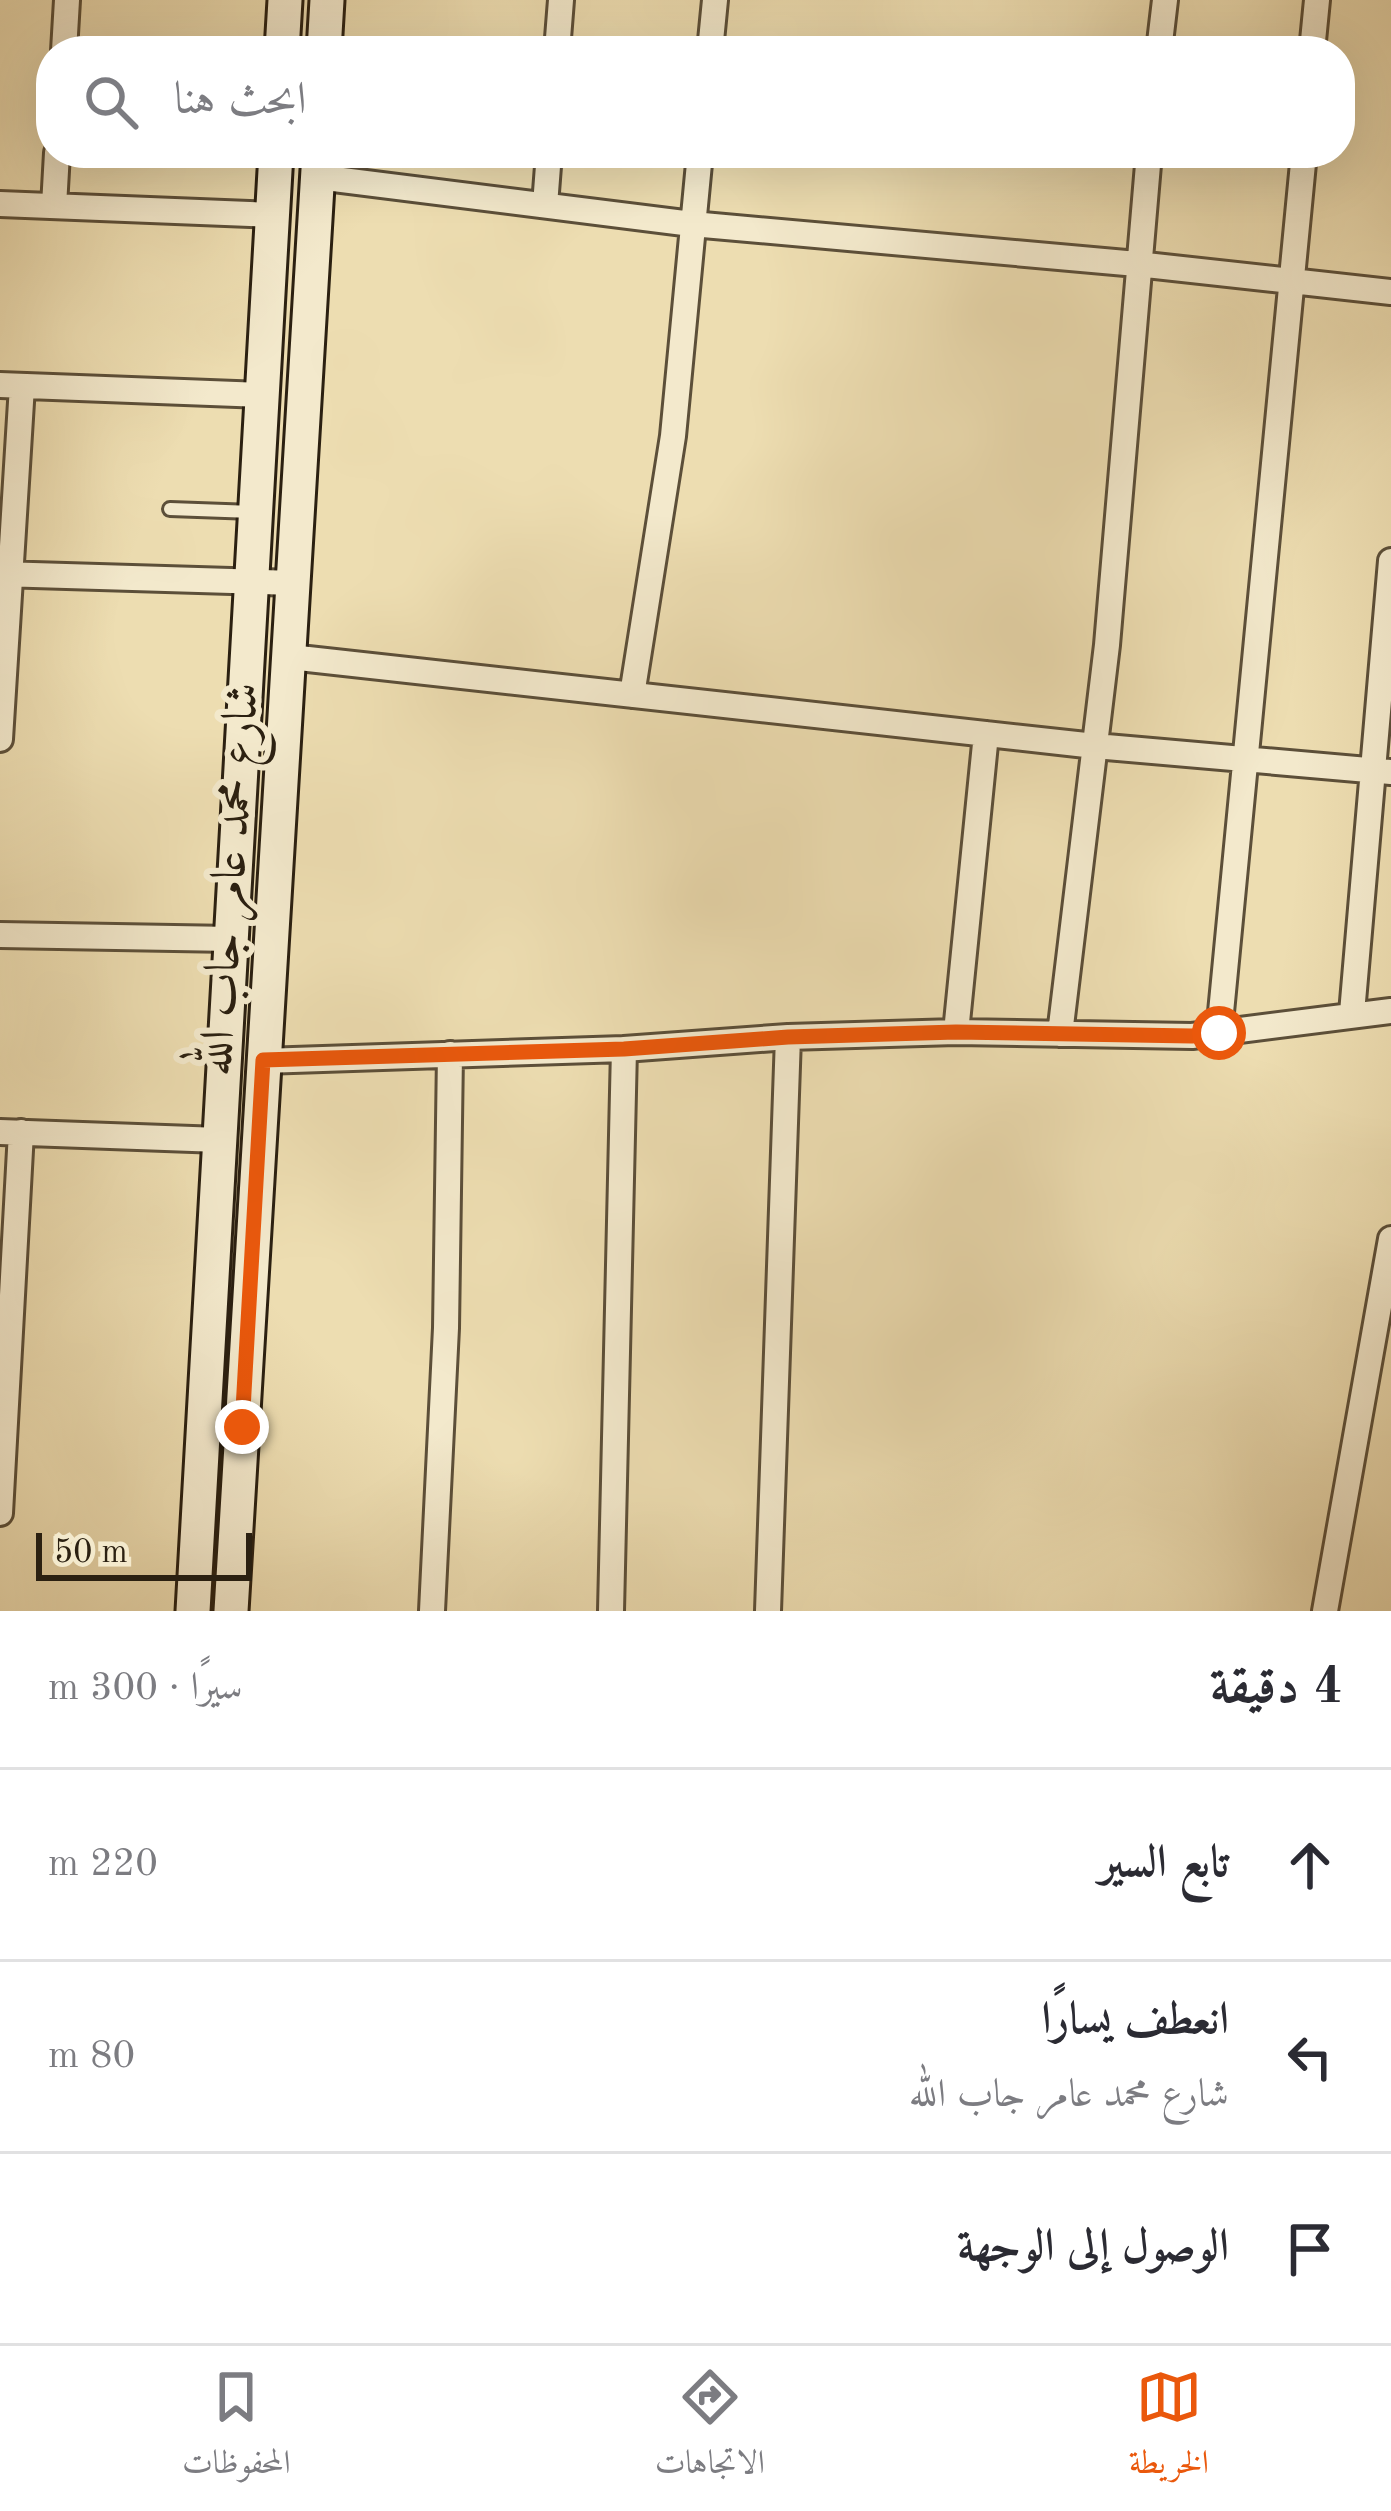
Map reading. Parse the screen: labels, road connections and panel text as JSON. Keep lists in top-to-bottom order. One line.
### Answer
{"streets":{"street":["شارع محمد عامر جاب الله"]},"scale_bar":"50 m","page":{"search":"ابحث هنا","scale":"50 m","heading":["4 دقيقة","سيرًا · 300 m"],"list":[["تابع السير","220 m"],["انعطف يسارًا","شارع محمد عامر جاب الله","80 m"],"الوصول إلى الوجهة"],"nav":["الخريطة","الاتجاهات","المحفوظات"]}}
